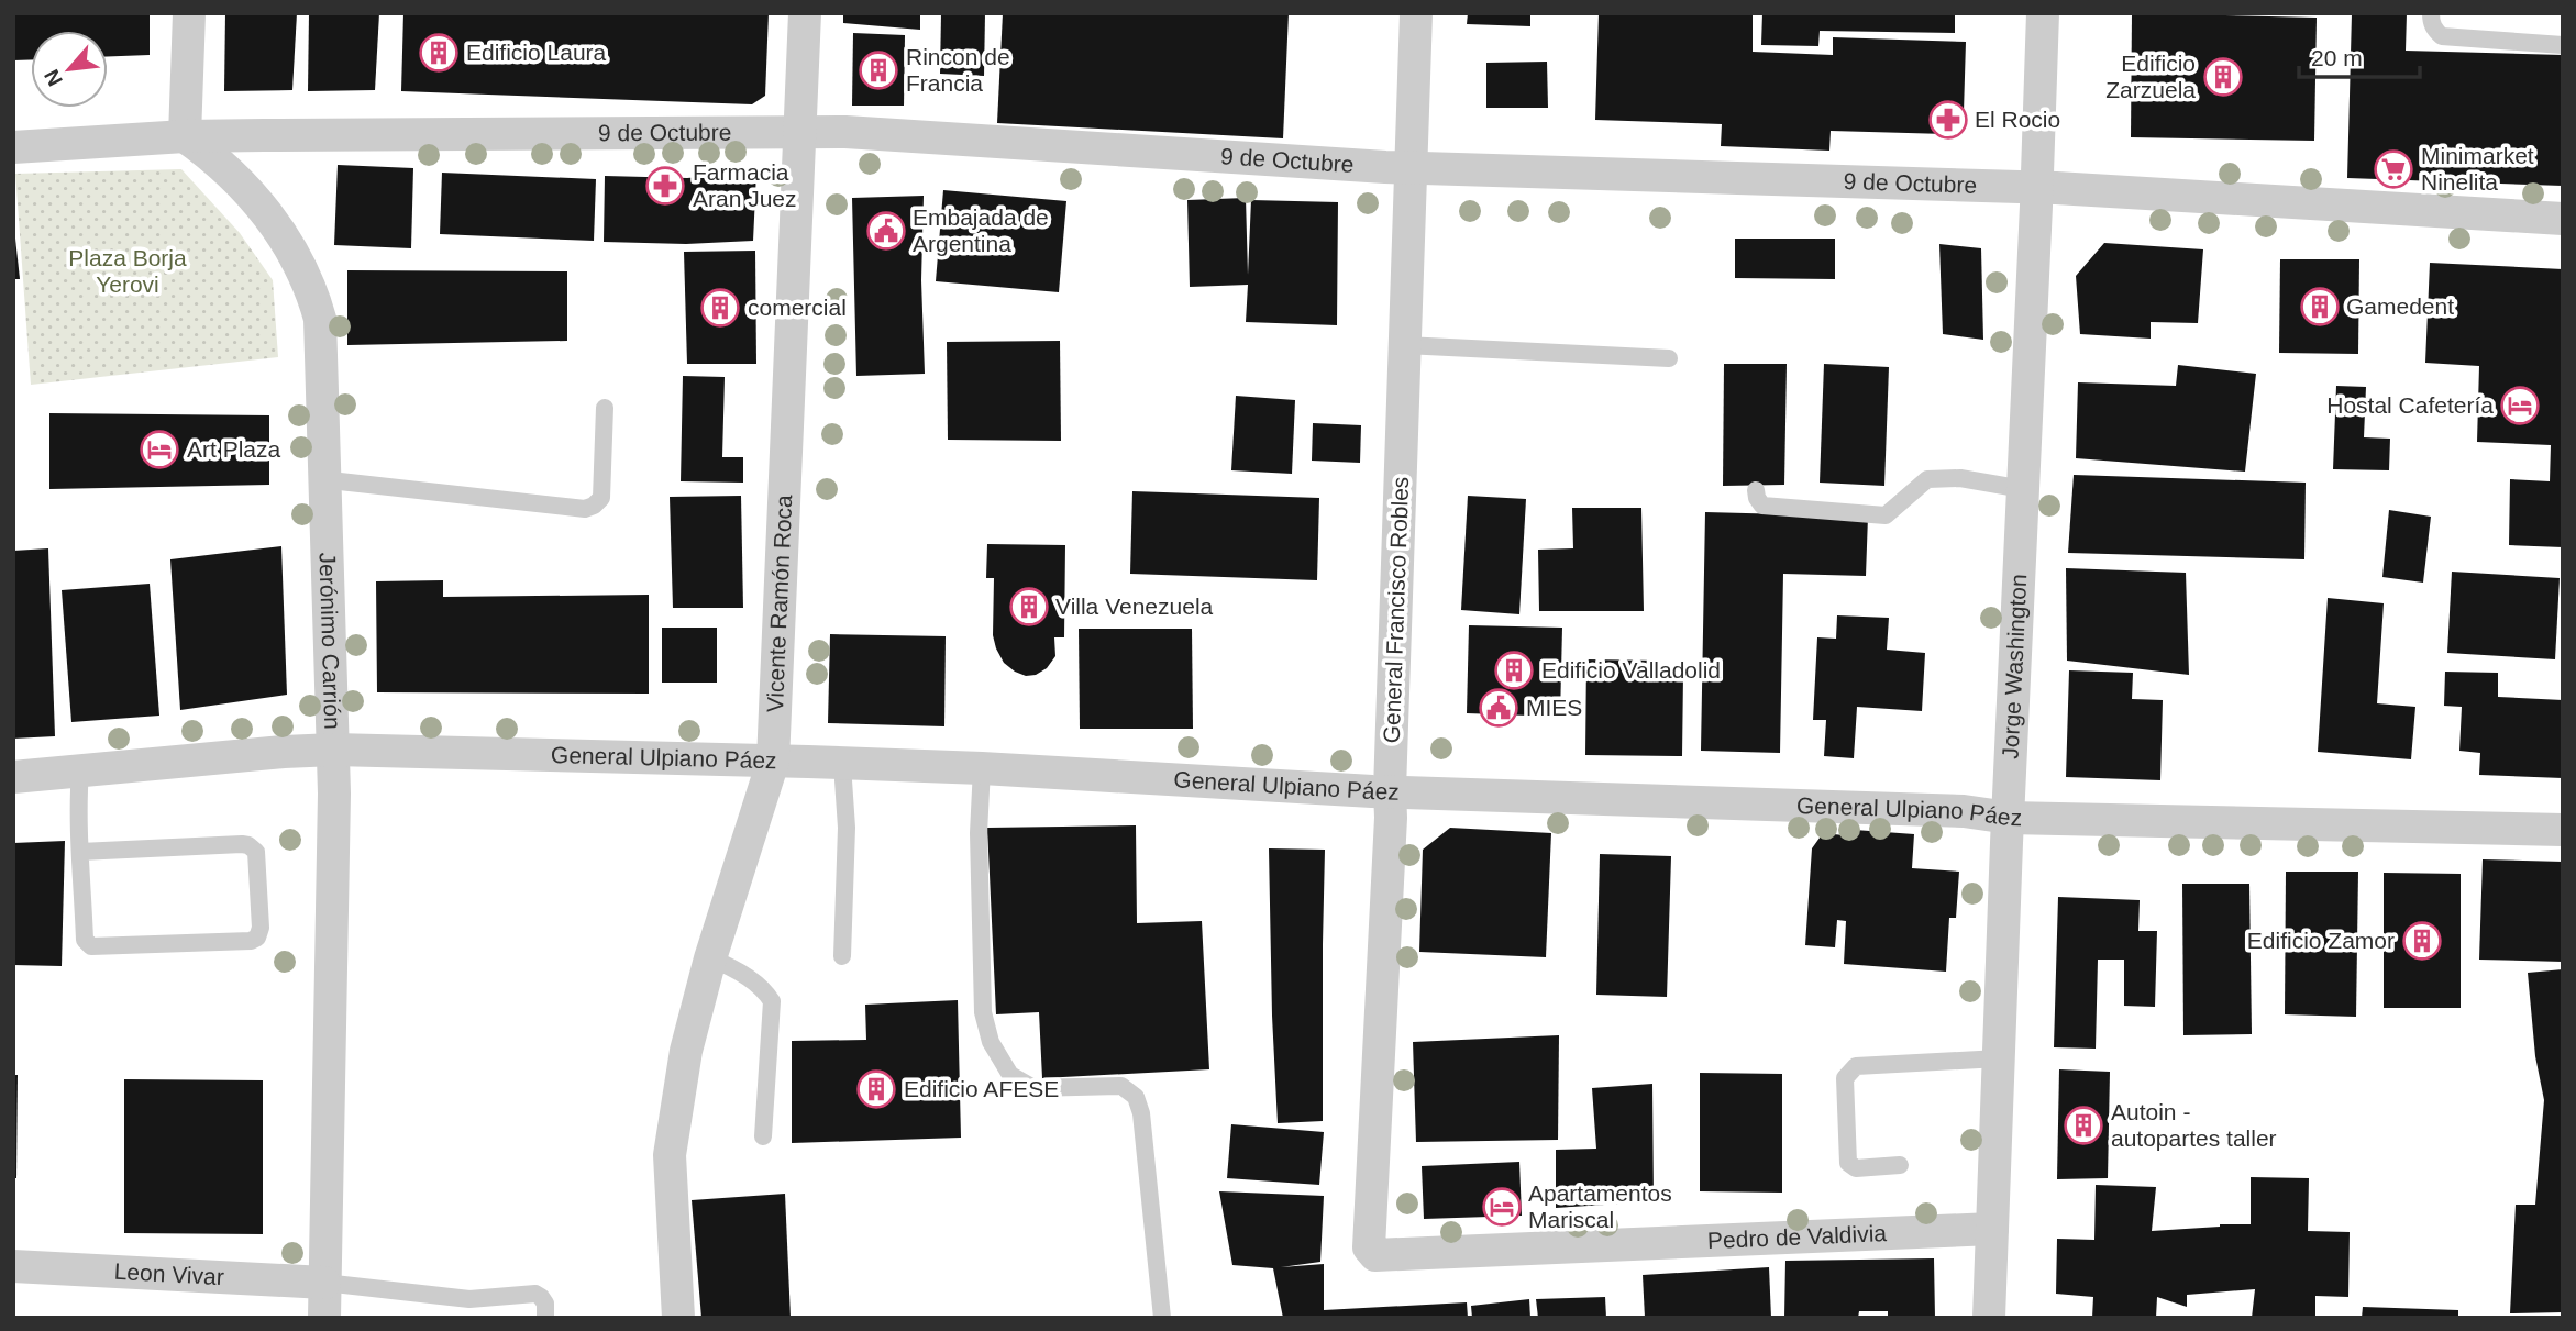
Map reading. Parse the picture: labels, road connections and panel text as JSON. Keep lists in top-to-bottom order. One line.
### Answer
{"streets":{"street":["9 de Octubre","Vicente Ramón Roca","General Francisco Robles","Jerónimo Carrión","Jorge Washington","General Ulpiano Páez","Pedro de Valdivia","Leon Vivar"]},"crossings":[["9 de Octubre","Vicente Ramón Roca"],["9 de Octubre","General Francisco Robles"],["9 de Octubre","Jerónimo Carrión"],["9 de Octubre","Jorge Washington"],["Vicente Ramón Roca","General Ulpiano Páez"],["General Francisco Robles","General Ulpiano Páez"],["General Francisco Robles","Pedro de Valdivia"],["Jerónimo Carrión","General Ulpiano Páez"],["Jerónimo Carrión","Leon Vivar"],["Jorge Washington","General Ulpiano Páez"],["Jorge Washington","Pedro de Valdivia"]],"parks":["Plaza Borja Yerovi"],"places":{"building":["Edificio Laura","Rincon de Francia","Edificio Zarzuela","Gamedent","comercial","Villa Venezuela","Edificio Valladolid","Edificio Zamor","Edificio AFESE","Autoin - autopartes taller"],"pharmacy":["El Rocio","Farmacia Aran Juez"],"supermarket":["Minimarket Ninelita"],"public building":["Embajada de Argentina","MIES"],"hotel":["Hostal Cafetería","Art Plaza","Apartamentos Mariscal"]},"scale_bar":"20 m","north":"bottom left"}
